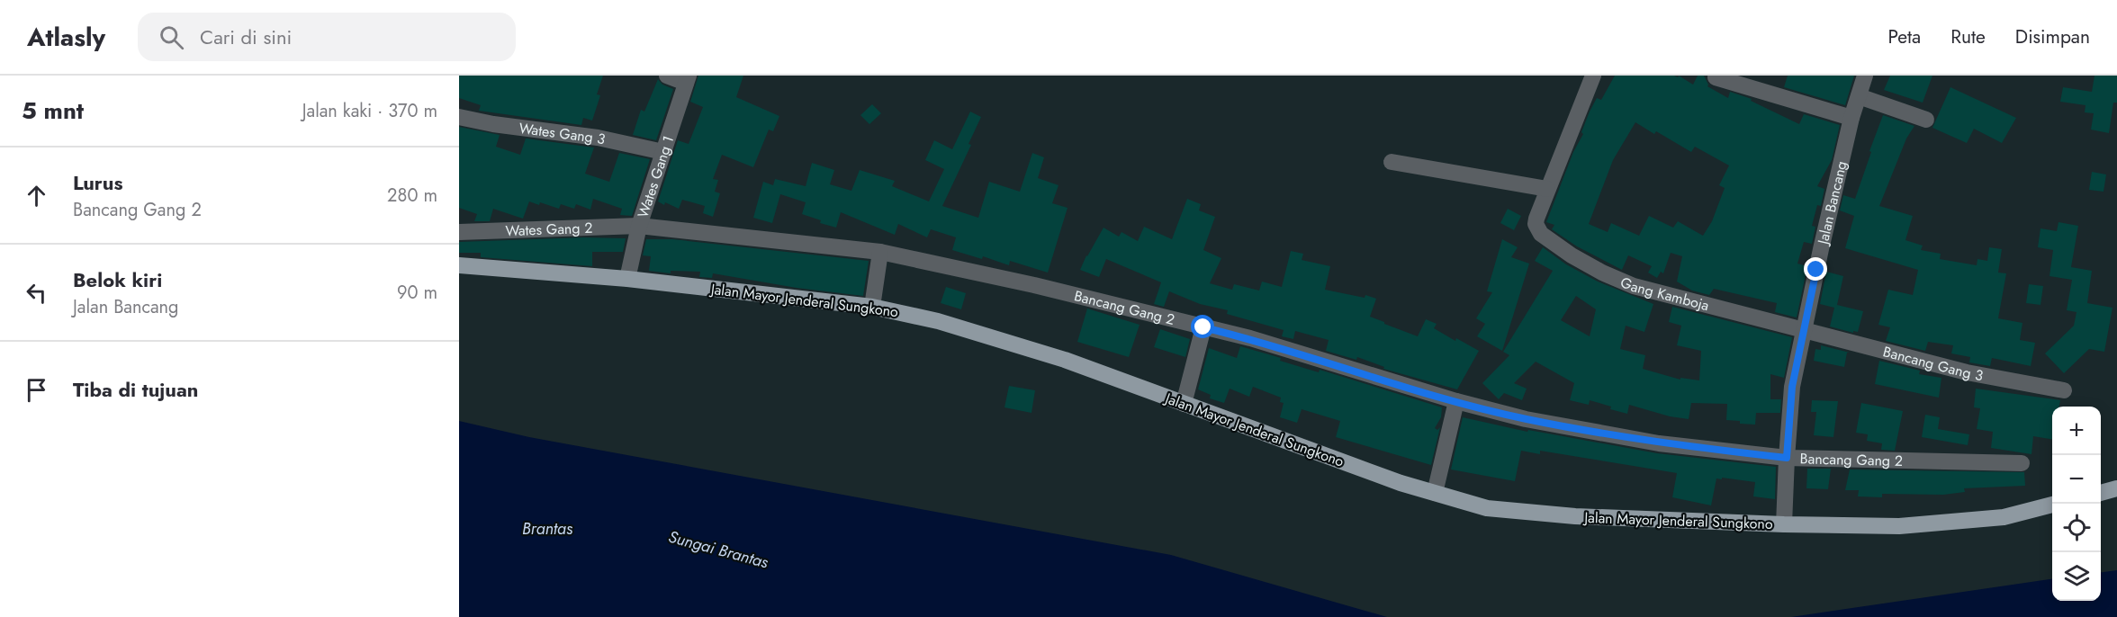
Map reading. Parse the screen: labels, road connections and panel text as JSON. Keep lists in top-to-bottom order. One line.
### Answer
{"streets":{"main road":["Jalan Mayor Jenderal Sungkono"],"street":["Wates Gang 3","Wates Gang 1","Jalan Bancang","Wates Gang 2","Gang Kamboja","Bancang Gang 2","Bancang Gang 3"]},"crossings":[["Wates Gang 3","Wates Gang 1"],["Wates Gang 1","Wates Gang 2"],["Wates Gang 1","Jalan Mayor Jenderal Sungkono"],["Wates Gang 1","Bancang Gang 2"],["Jalan Bancang","Gang Kamboja"],["Jalan Bancang","Jalan Mayor Jenderal Sungkono"],["Jalan Bancang","Bancang Gang 2"],["Jalan Bancang","Bancang Gang 3"],["Wates Gang 2","Bancang Gang 2"],["Gang Kamboja","Bancang Gang 3"]],"water":["Brantas","Sungai Brantas"],"page":{"header":"Atlasly","search":"Cari di sini","nav":["Peta","Rute","Disimpan"],"heading":["5 mnt","Jalan kaki · 370 m"],"list":[["Lurus","Bancang Gang 2","280 m"],["Belok kiri","Jalan Bancang","90 m"],"Tiba di tujuan"],"map_buttons":["+","−"]}}
